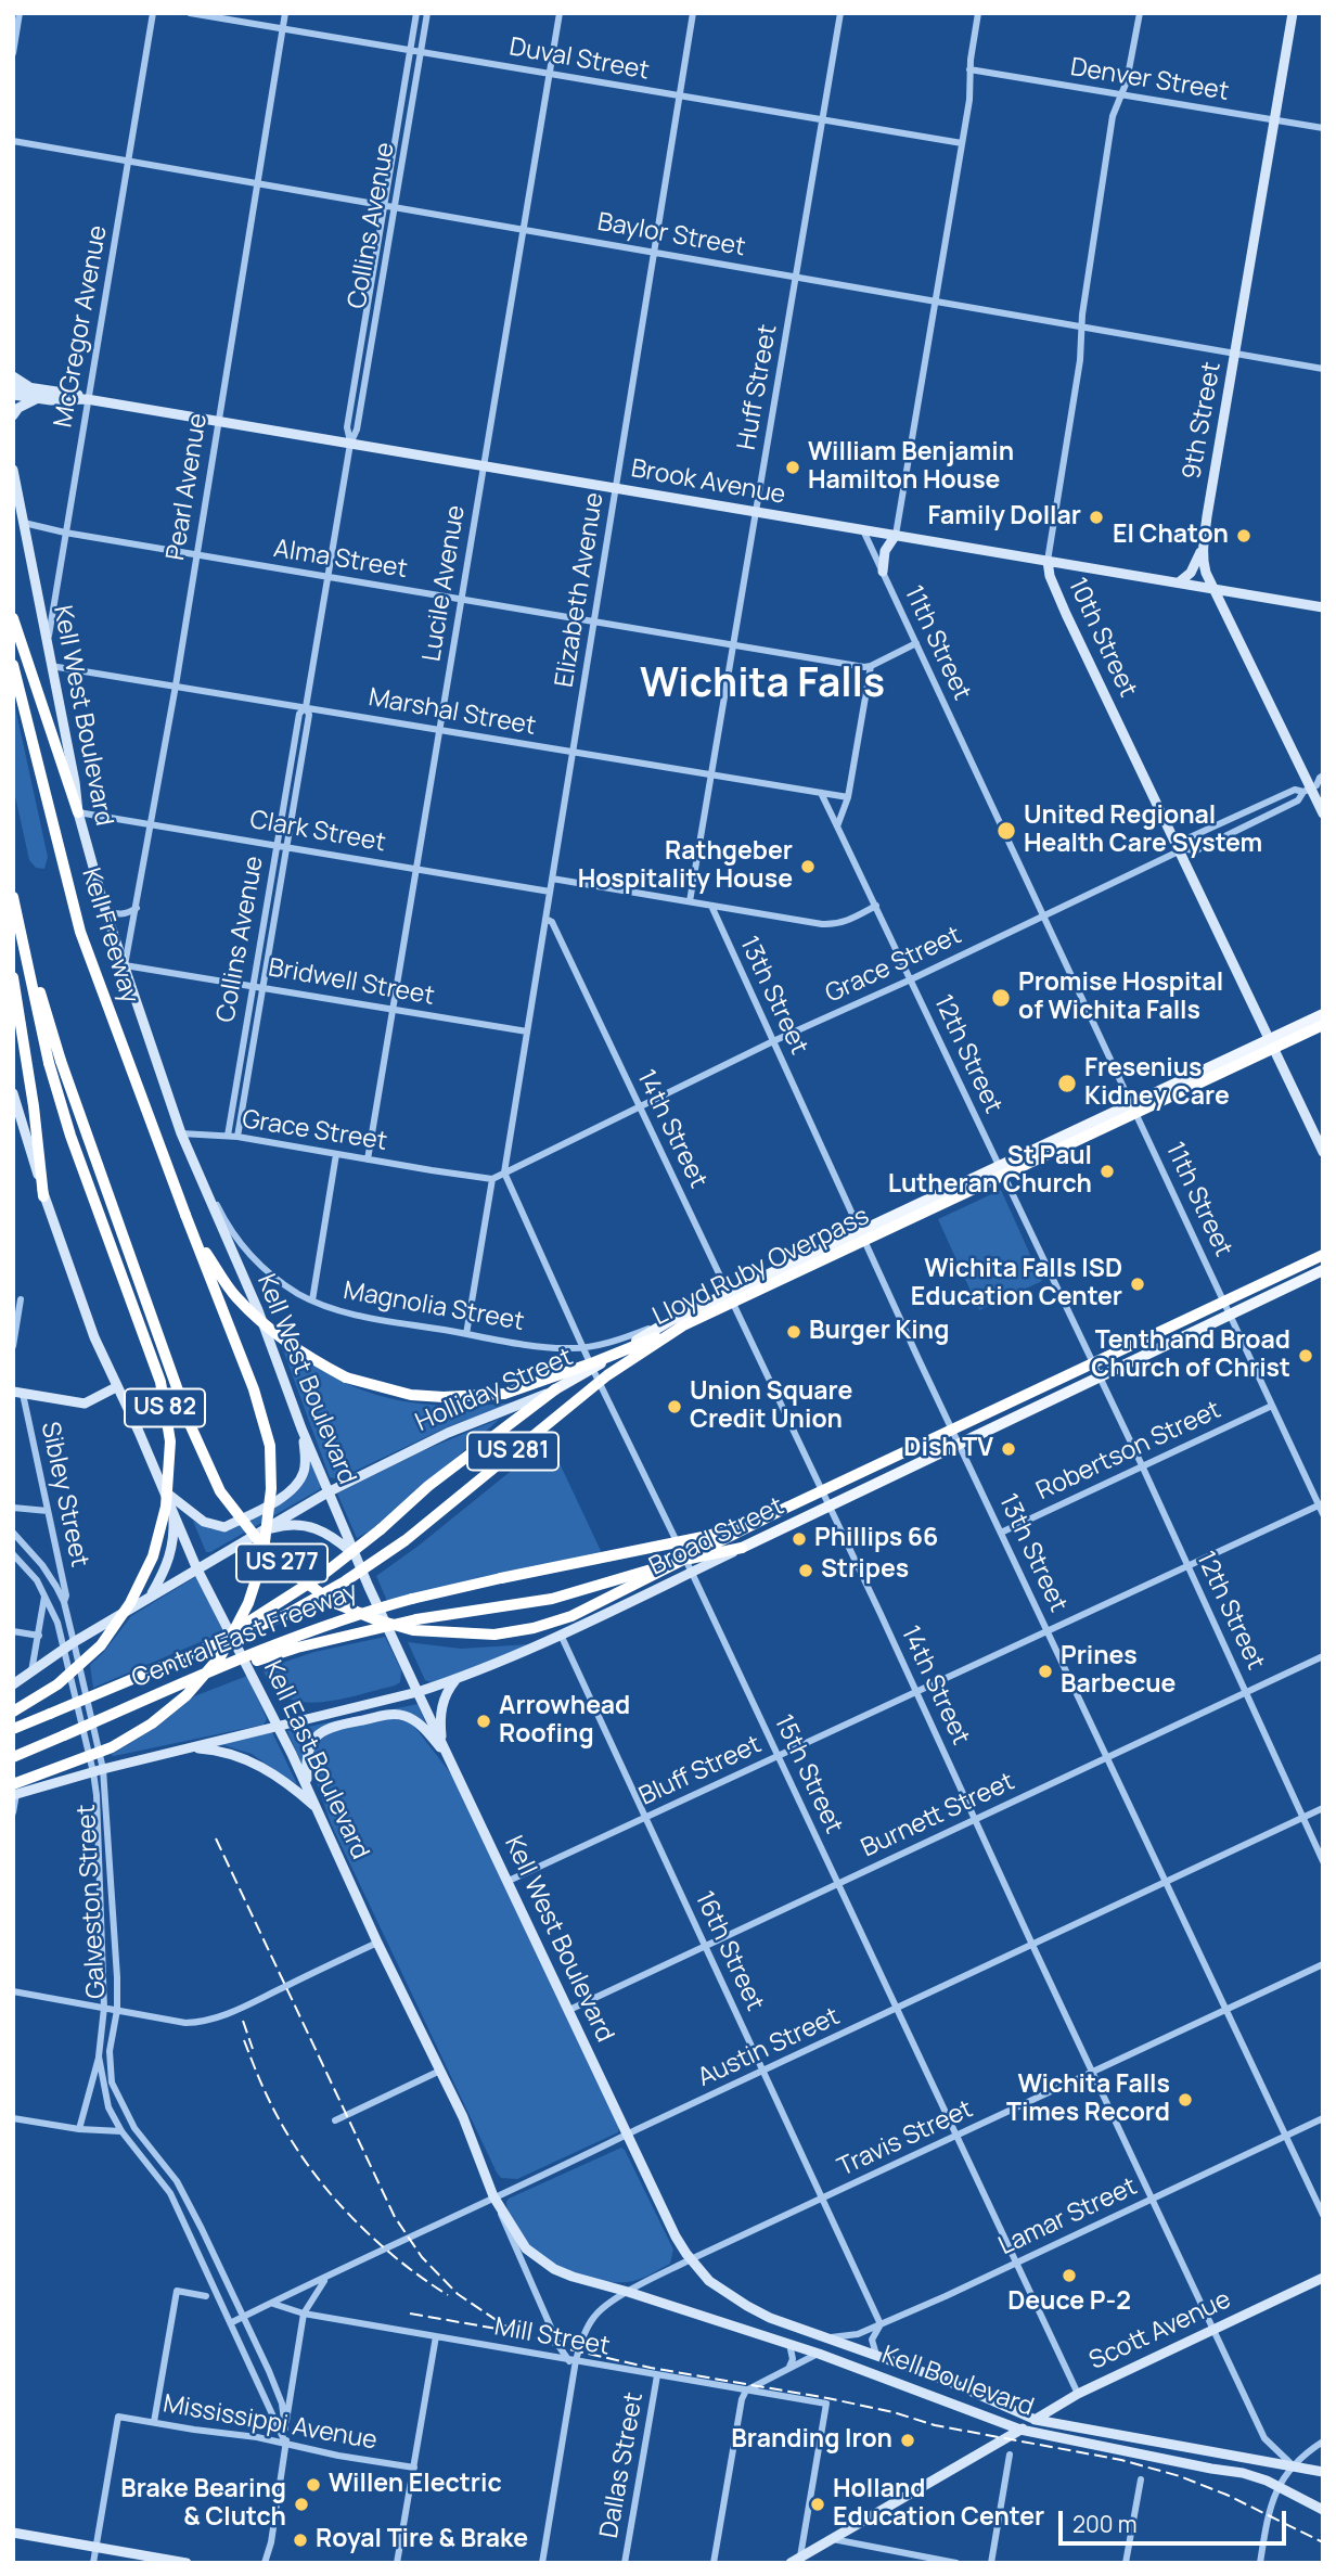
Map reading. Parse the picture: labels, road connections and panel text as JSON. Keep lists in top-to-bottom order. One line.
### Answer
{"streets":{"highway":["Kell Freeway","Lloyd Ruby Overpass","US 82","US 281","US 277","Central East Freeway"],"main road":["9th Street","Brook Avenue","10th Street","Kell West Boulevard","Holliday Street","Broad Street","Kell East Boulevard","Scott Avenue","Kell Boulevard"],"street":["Duval Street","Denver Street","Collins Avenue","Baylor Street","McGregor Avenue","Huff Street","Pearl Avenue","Alma Street","Lucile Avenue","Elizabeth Avenue","11th Street","Marshal Street","Clark Street","Grace Street","Bridwell Street","13th Street","12th Street","14th Street","Magnolia Street","Robertson Street","Sibley Street","Bluff Street","15th Street","Burnett Street","Galveston Street","16th Street","Austin Street","Travis Street","Lamar Street","Mill Street","Mississippi Avenue","Dallas Street"]},"crossings":[["Duval Street","Collins Avenue"],["Duval Street","Huff Street"],["Duval Street","Pearl Avenue"],["Duval Street","Lucile Avenue"],["Duval Street","Elizabeth Avenue"],["Denver Street","9th Street"],["Denver Street","10th Street"],["Collins Avenue","Baylor Street"],["Collins Avenue","Brook Avenue"],["Collins Avenue","Alma Street"],["Collins Avenue","Marshal Street"],["Collins Avenue","Clark Street"],["Collins Avenue","Grace Street"],["Collins Avenue","Bridwell Street"],["Baylor Street","McGregor Avenue"],["Baylor Street","Huff Street"],["Baylor Street","9th Street"],["Baylor Street","Pearl Avenue"],["Baylor Street","Lucile Avenue"],["Baylor Street","Elizabeth Avenue"],["Baylor Street","10th Street"],["McGregor Avenue","Brook Avenue"],["McGregor Avenue","Alma Street"],["McGregor Avenue","Kell West Boulevard"],["Huff Street","Brook Avenue"],["Huff Street","Alma Street"],["Huff Street","Marshal Street"],["9th Street","Brook Avenue"],["9th Street","Grace Street"],["Brook Avenue","Pearl Avenue"],["Brook Avenue","Lucile Avenue"],["Brook Avenue","Elizabeth Avenue"],["Brook Avenue","10th Street"],["Brook Avenue","11th Street"],["Pearl Avenue","Alma Street"],["Pearl Avenue","Marshal Street"],["Pearl Avenue","Kell West Boulevard"],["Pearl Avenue","Clark Street"],["Pearl Avenue","Bridwell Street"],["Alma Street","Lucile Avenue"],["Alma Street","Elizabeth Avenue"],["Alma Street","Kell West Boulevard"],["Lucile Avenue","Marshal Street"],["Lucile Avenue","Clark Street"],["Lucile Avenue","Grace Street"],["Lucile Avenue","Bridwell Street"],["Elizabeth Avenue","Marshal Street"],["Elizabeth Avenue","Clark Street"],["Elizabeth Avenue","Grace Street"],["Elizabeth Avenue","Bridwell Street"],["Elizabeth Avenue","14th Street"],["Elizabeth Avenue","15th Street"],["10th Street","Grace Street"],["10th Street","Holliday Street"],["11th Street","Grace Street"],["11th Street","Holliday Street"],["11th Street","Robertson Street"],["11th Street","Broad Street"],["11th Street","Bluff Street"],["Marshal Street","Kell West Boulevard"],["Marshal Street","12th Street"],["Kell West Boulevard","Clark Street"],["Kell West Boulevard","Grace Street"],["Kell West Boulevard","Bridwell Street"],["Kell West Boulevard","Magnolia Street"],["Kell West Boulevard","Holliday Street"],["Kell West Boulevard","Broad Street"],["Kell West Boulevard","Bluff Street"],["Kell West Boulevard","Burnett Street"],["Kell West Boulevard","Austin Street"],["Kell West Boulevard","Travis Street"],["Kell West Boulevard","Kell Boulevard"],["Grace Street","13th Street"],["Grace Street","12th Street"],["Grace Street","14th Street"],["Grace Street","Magnolia Street"],["Grace Street","15th Street"],["13th Street","Holliday Street"],["13th Street","Robertson Street"],["13th Street","Broad Street"],["13th Street","Bluff Street"],["13th Street","Burnett Street"],["13th Street","Austin Street"],["13th Street","Travis Street"],["13th Street","Lamar Street"],["12th Street","Holliday Street"],["12th Street","Robertson Street"],["12th Street","Broad Street"],["12th Street","Bluff Street"],["12th Street","Burnett Street"],["12th Street","Austin Street"],["14th Street","Holliday Street"],["14th Street","Broad Street"],["14th Street","Bluff Street"],["14th Street","Burnett Street"],["14th Street","Austin Street"],["14th Street","Travis Street"],["14th Street","Lamar Street"],["14th Street","Scott Avenue"],["14th Street","Kell Boulevard"],["Lloyd Ruby Overpass","Magnolia Street"],["Lloyd Ruby Overpass","Holliday Street"],["Lloyd Ruby Overpass","Central East Freeway"],["Magnolia Street","Holliday Street"],["Magnolia Street","15th Street"],["Holliday Street","Kell East Boulevard"],["Holliday Street","15th Street"],["Holliday Street","Galveston Street"],["US 82","US 277"],["Sibley Street","Galveston Street"],["Broad Street","Kell East Boulevard"],["Broad Street","15th Street"],["Broad Street","Galveston Street"],["Broad Street","16th Street"],["US 277","Central East Freeway"],["Kell East Boulevard","Austin Street"],["Kell East Boulevard","Travis Street"],["Kell East Boulevard","Kell Boulevard"],["Bluff Street","15th Street"],["Bluff Street","16th Street"],["15th Street","Burnett Street"],["15th Street","Austin Street"],["15th Street","Travis Street"],["15th Street","Lamar Street"],["15th Street","Scott Avenue"],["Burnett Street","16th Street"],["Galveston Street","Austin Street"],["Galveston Street","Mill Street"],["Galveston Street","Mississippi Avenue"],["16th Street","Austin Street"],["16th Street","Travis Street"],["16th Street","Lamar Street"],["Austin Street","Mill Street"],["Travis Street","Mill Street"],["Travis Street","Kell Boulevard"],["Lamar Street","Kell Boulevard"],["Scott Avenue","Mill Street"],["Scott Avenue","Kell Boulevard"],["Mill Street","Dallas Street"]],"districts":["Wichita Falls"],"places":["William Benjamin Hamilton House","Family Dollar","El Chaton","United Regional Health Care System","Rathgeber Hospitality House","Promise Hospital of Wichita Falls","Fresenius Kidney Care","St Paul Lutheran Church","Wichita Falls ISD Education Center","Burger King","Tenth and Broad Church of Christ","Union Square Credit Union","Dish TV","Phillips 66","Stripes","Prines Barbecue","Arrowhead Roofing","Wichita Falls Times Record","Deuce P-2","Branding Iron","Willen Electric","Brake Bearing & Clutch","Holland Education Center","Royal Tire & Brake"],"scale_bar":"200 m"}
